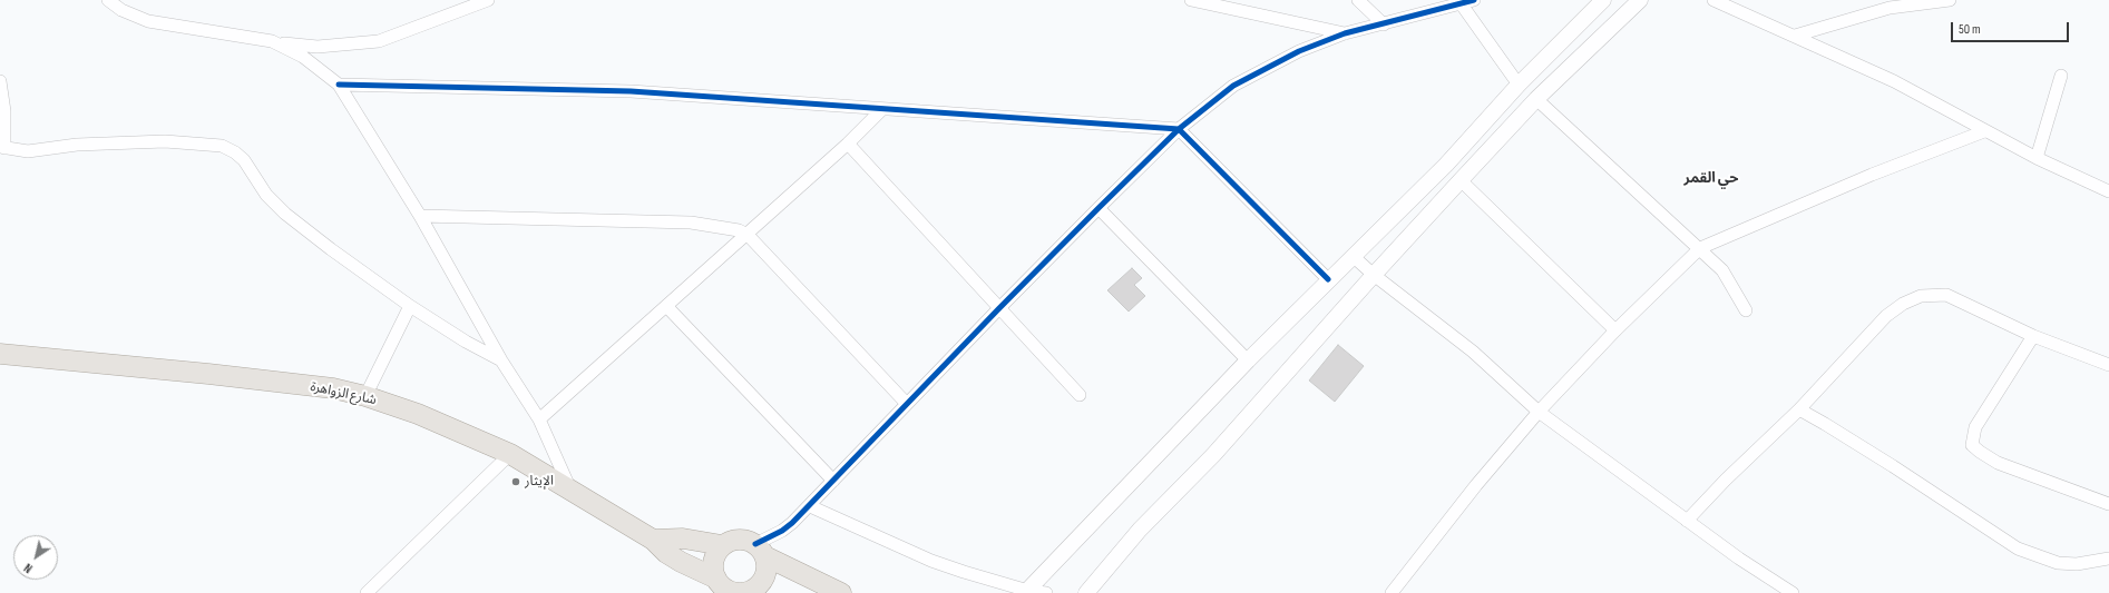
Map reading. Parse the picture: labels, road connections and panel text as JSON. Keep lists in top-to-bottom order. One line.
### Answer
{"streets":{"main road":["شارع الزواهرة"]},"districts":["حي القمر"],"places":["الإيثار"],"scale_bar":"50 m","north":"bottom left"}
